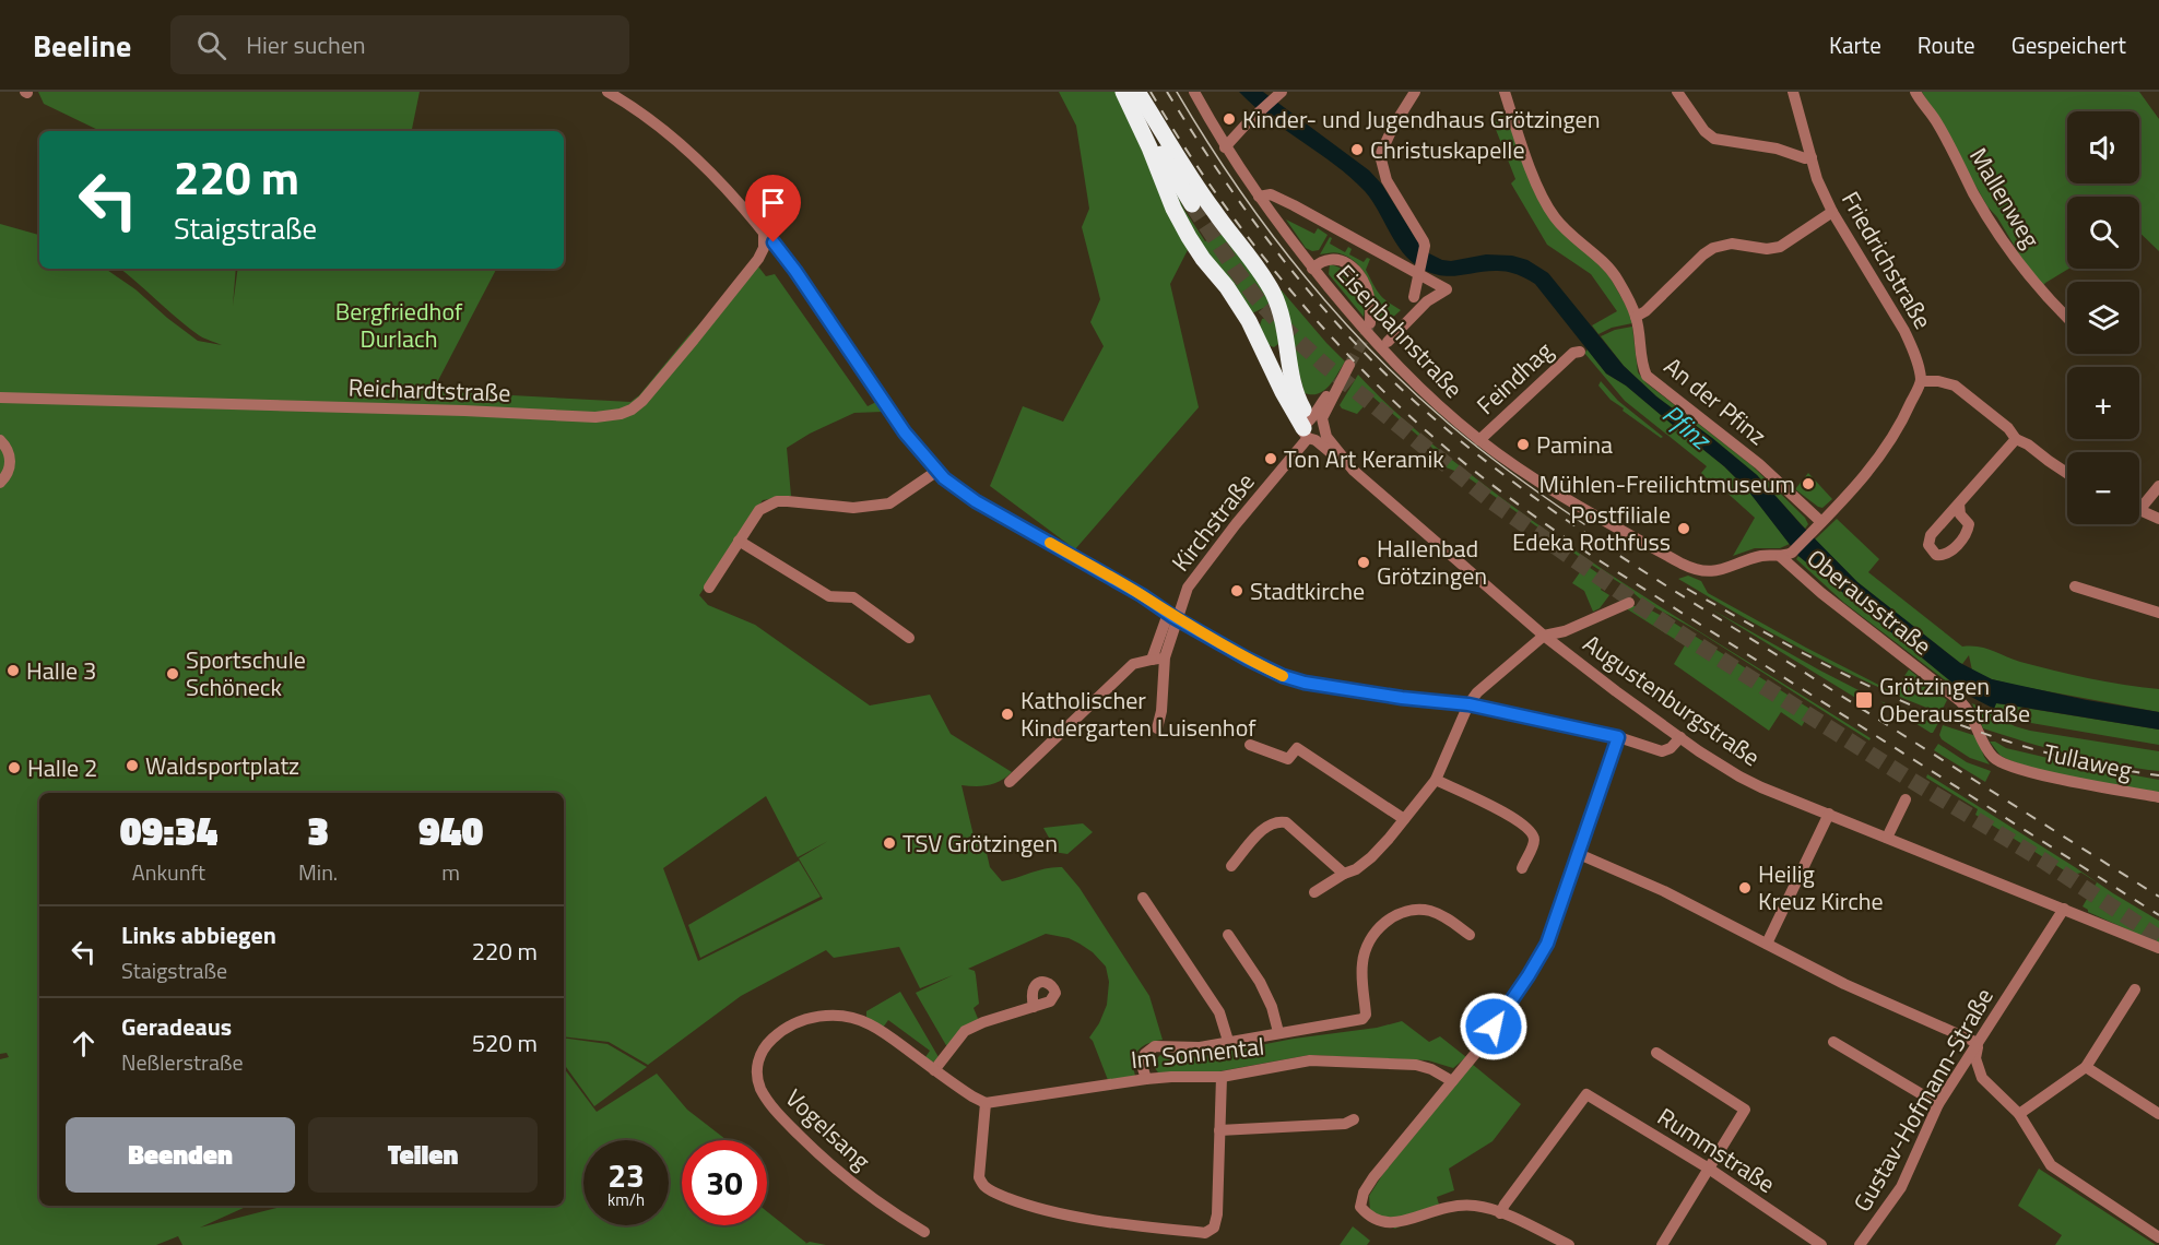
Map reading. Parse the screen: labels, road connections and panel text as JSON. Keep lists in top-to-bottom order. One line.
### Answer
{"streets":{"street":["Mallenweg","Friedrichstraße","Eisenbahnstraße","Feindhag","Reichardtstraße","An der Pfinz","Kirchstraße","Oberausstraße","Augustenburgstraße","Tullaweg","Im Sonnental","Gustav-Hofmann-Straße","Vogelsang","Rummstraße"]},"crossings":[["Eisenbahnstraße","Feindhag"],["Eisenbahnstraße","Oberausstraße"],["Kirchstraße","Augustenburgstraße"],["Oberausstraße","Tullaweg"],["Augustenburgstraße","Gustav-Hofmann-Straße"],["Im Sonnental","Vogelsang"]],"water":["Pfinz"],"parks":["Bergfriedhof Durlach"],"places":{"other":["Kinder- und Jugendhaus Grötzingen","Christuskapelle","Pamina","Ton Art Keramik","Mühlen-Freilichtmuseum","Postfiliale Edeka Rothfuss","Hallenbad Grötzingen","Stadtkirche","Halle 3","Sportschule Schöneck","Katholischer Kindergarten Luisenhof","Waldsportplatz","Halle 2","TSV Grötzingen","Heilig Kreuz Kirche"],"transit":["Grötzingen Oberausstraße"]},"page":{"header":"Beeline","search":"Hier suchen","nav":["Karte","Route","Gespeichert"],"map_buttons":["+","−"],"turn":["220 m","Staigstraße"],"eta":["09:34","Ankunft","3","Min.","940","m"],"list":[{"name":"Links abbiegen","note":"Staigstraße","value":"220 m"},{"name":"Geradeaus","note":"Neßlerstraße","value":"520 m"}],"buttons":["Beenden","Teilen"],"speed":"23 km/h","limit":"30"}}
